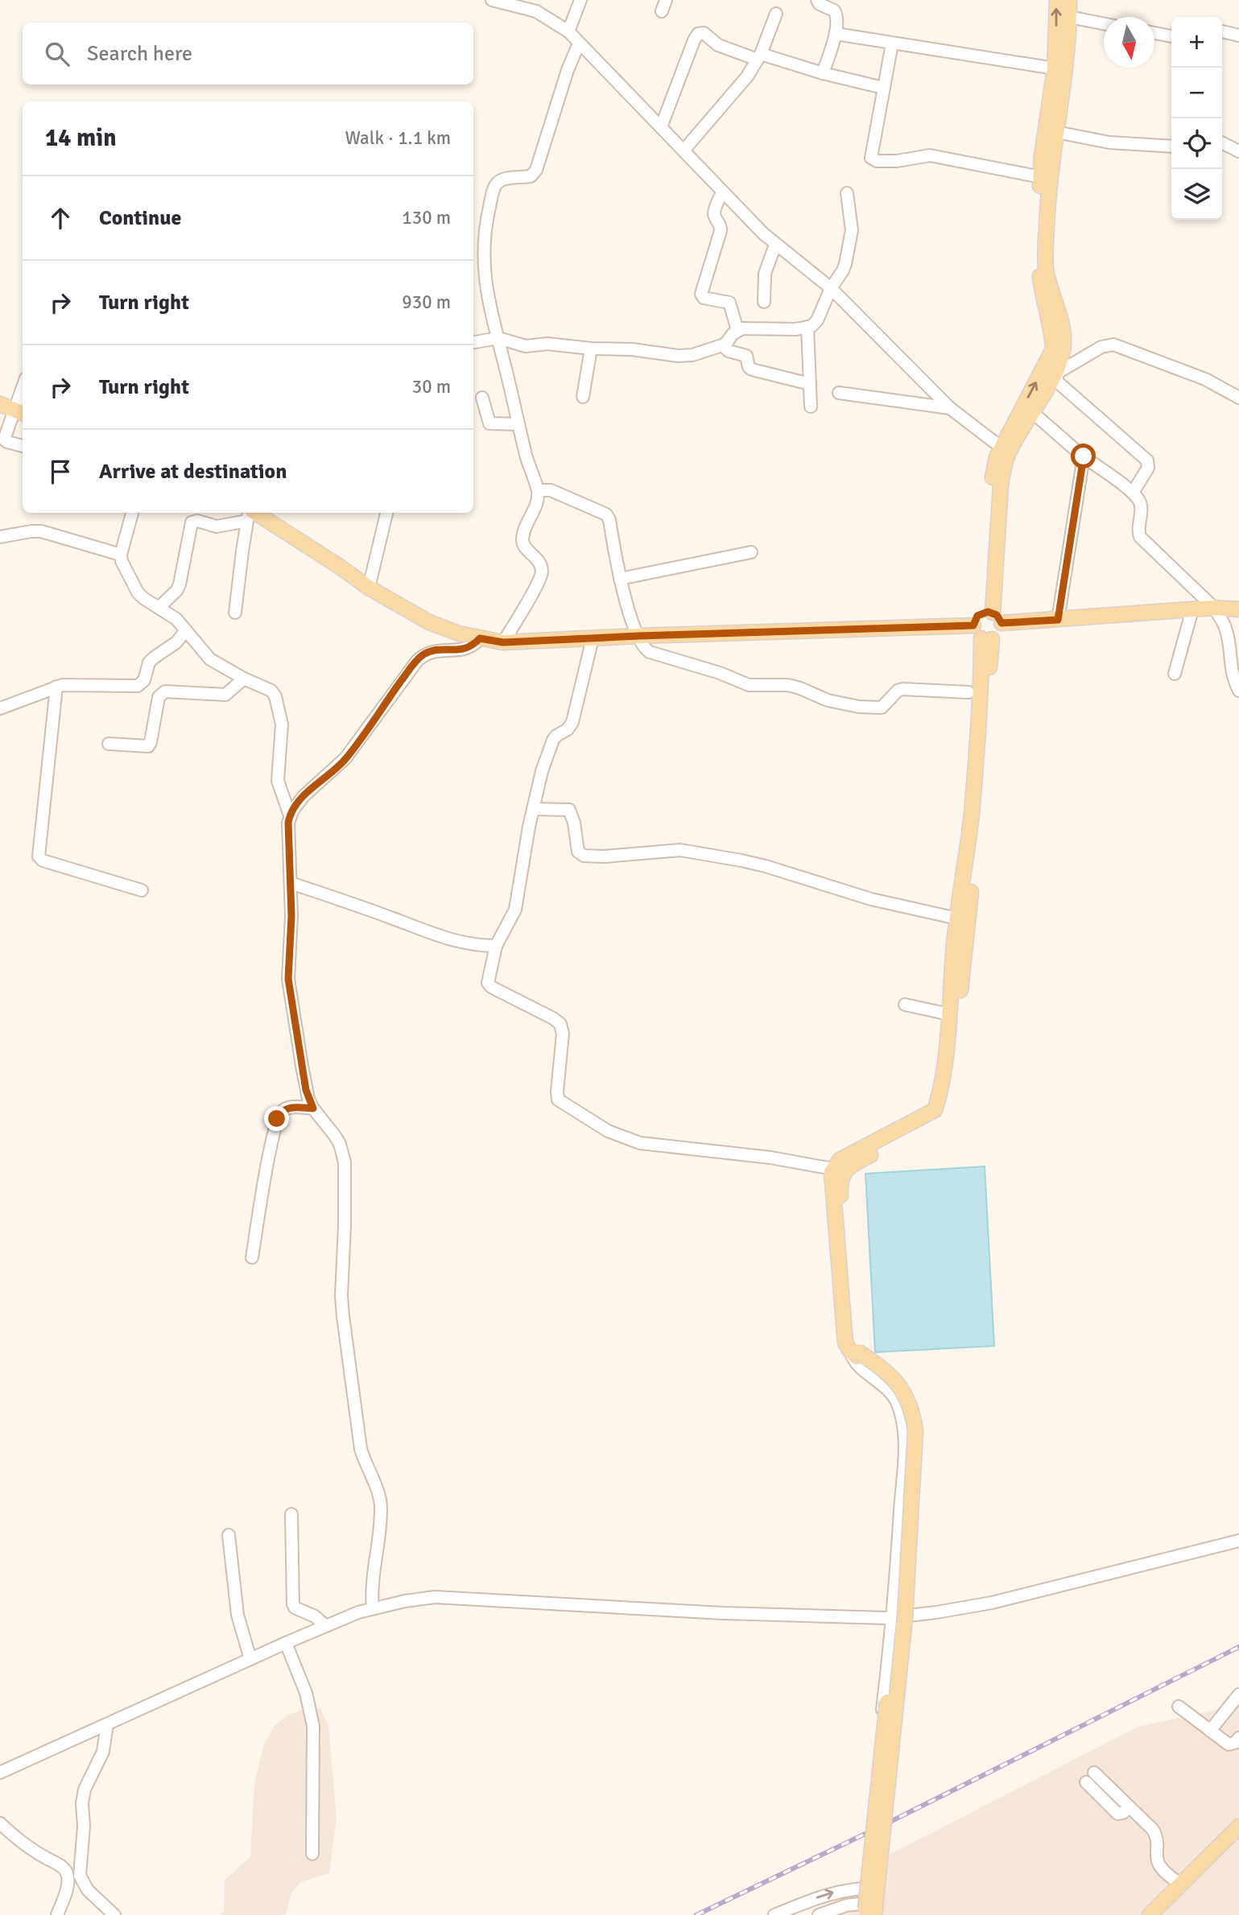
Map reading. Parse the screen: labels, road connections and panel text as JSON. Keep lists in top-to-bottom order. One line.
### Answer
{"north":"bottom","page":{"map_buttons":["+","−"],"search":"Search here","heading":["14 min","Walk · 1.1 km"],"list":[["Continue","130 m"],["Turn right","930 m"],["Turn right","30 m"],"Arrive at destination"]}}
